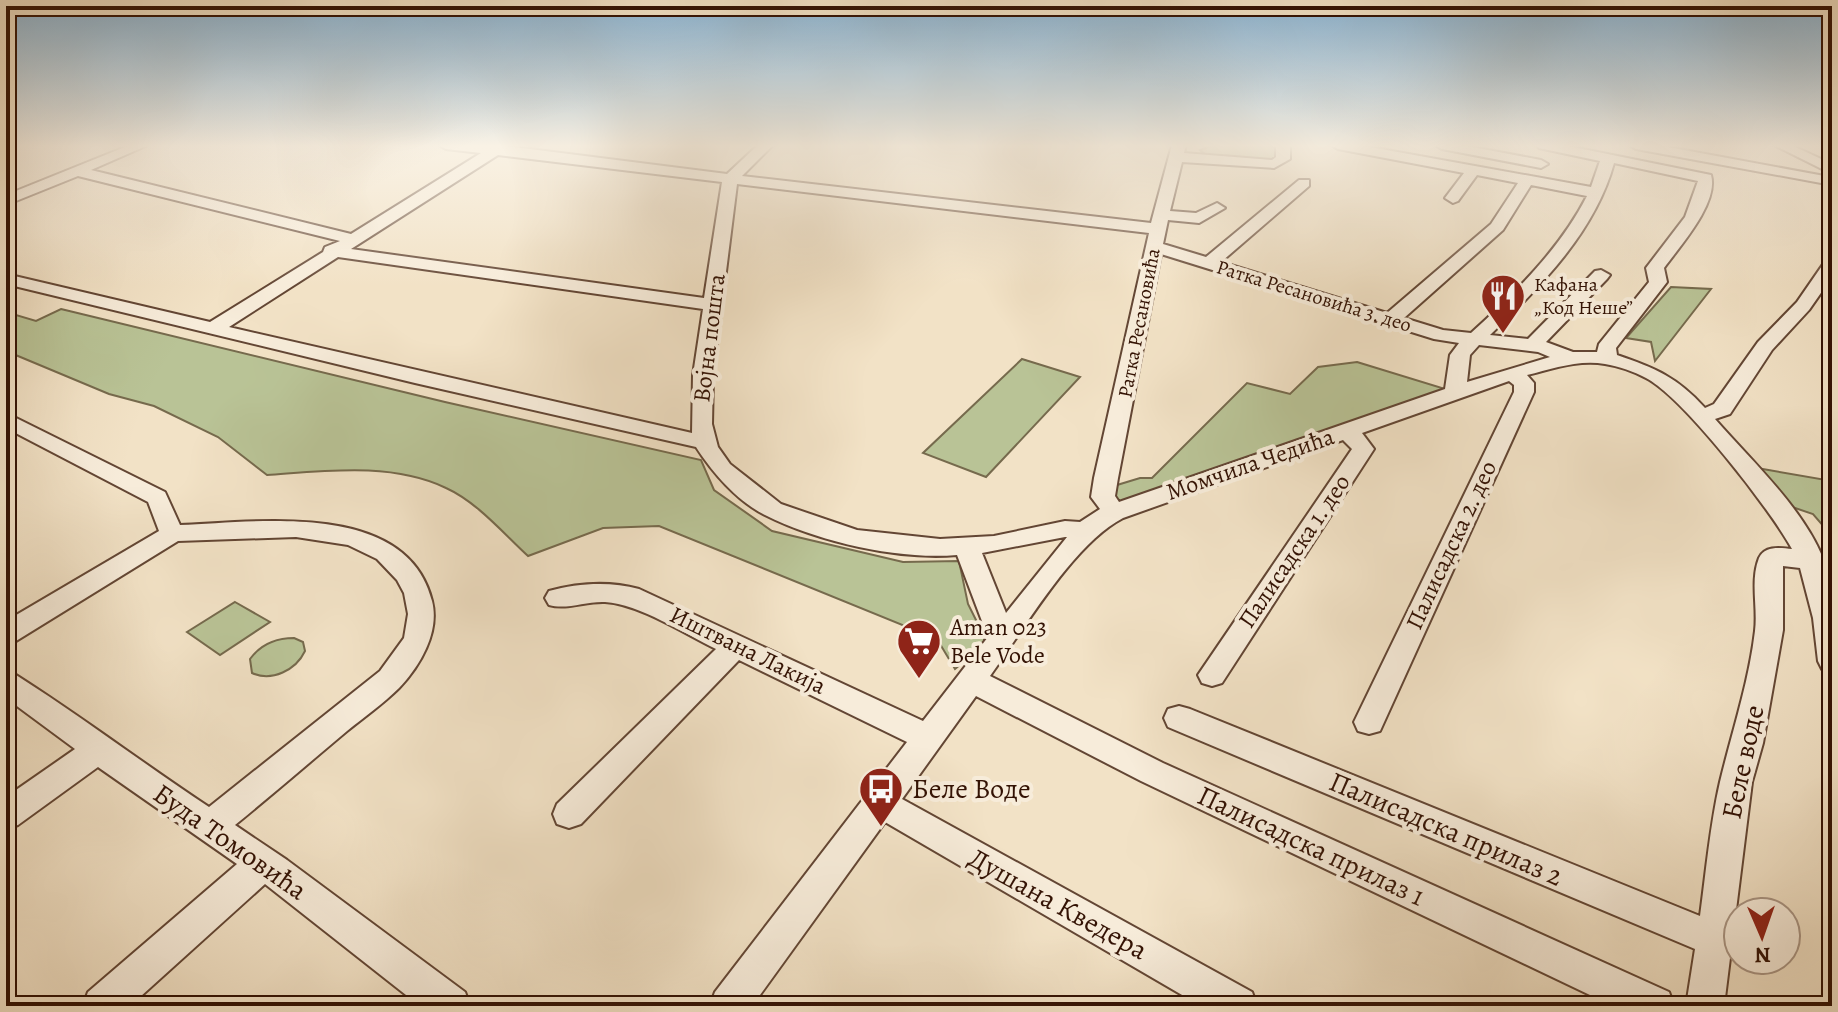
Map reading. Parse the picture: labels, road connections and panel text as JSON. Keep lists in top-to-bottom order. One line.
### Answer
{"streets":{"street":["Ратка Ресановића 3. део","Ратка Ресановића","Војна пошта","Момчила Чедића","Палисадска 2. део","Палисадска 1. део","Иштвана Лакија","Беле воде","Палисадска прилаз 2","Буда Томовића","Палисадска прилаз 1","Душана Кведера"]},"crossings":[["Ратка Ресановића 3. део","Ратка Ресановића"],["Ратка Ресановића 3. део","Момчила Чедића"],["Ратка Ресановића","Момчила Чедића"],["Војна пошта","Момчила Чедића"],["Момчила Чедића","Палисадска 2. део"],["Момчила Чедића","Палисадска 1. део"],["Момчила Чедића","Иштвана Лакија"],["Момчила Чедића","Беле воде"],["Момчила Чедића","Палисадска прилаз 1"],["Момчила Чедића","Душана Кведера"],["Беле воде","Палисадска прилаз 2"]],"places":{"restaurant":["Кафана „Код Неше”"],"supermarket":["Aman 023 Bele Vode"],"bus stop":["Беле Воде"]},"north":"bottom"}
